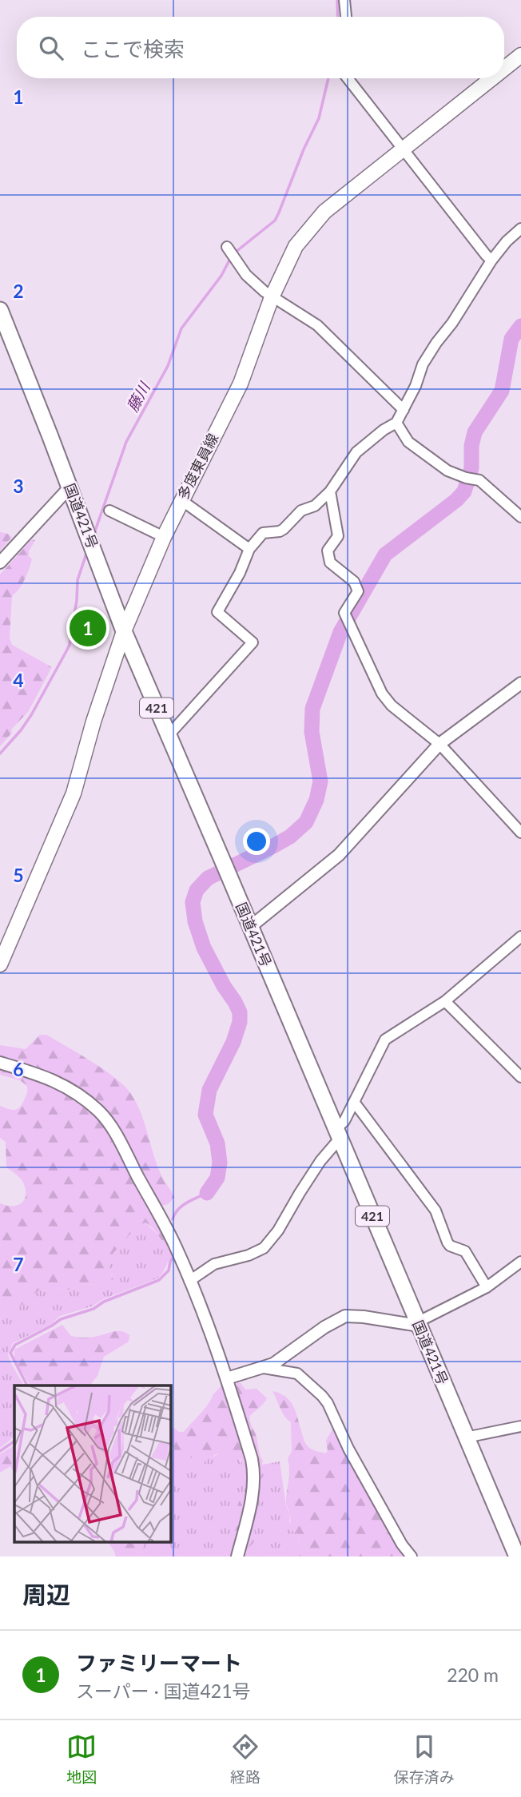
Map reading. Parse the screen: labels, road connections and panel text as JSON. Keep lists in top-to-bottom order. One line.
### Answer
{"streets":{"highway":["国道421号","421"],"main road":["多度東員線"]},"crossings":[["多度東員線","国道421号"]],"water":["藤川"],"page":{"search":"ここで検索","pins":"1","heading":"周辺","list":[{"mark":"1","name":"ファミリーマート","note":"スーパー · 国道421号","value":"220 m"}],"nav":["地図","経路","保存済み"]},"grid":{"rows":["1","2","3","4","5","6","7"]}}
